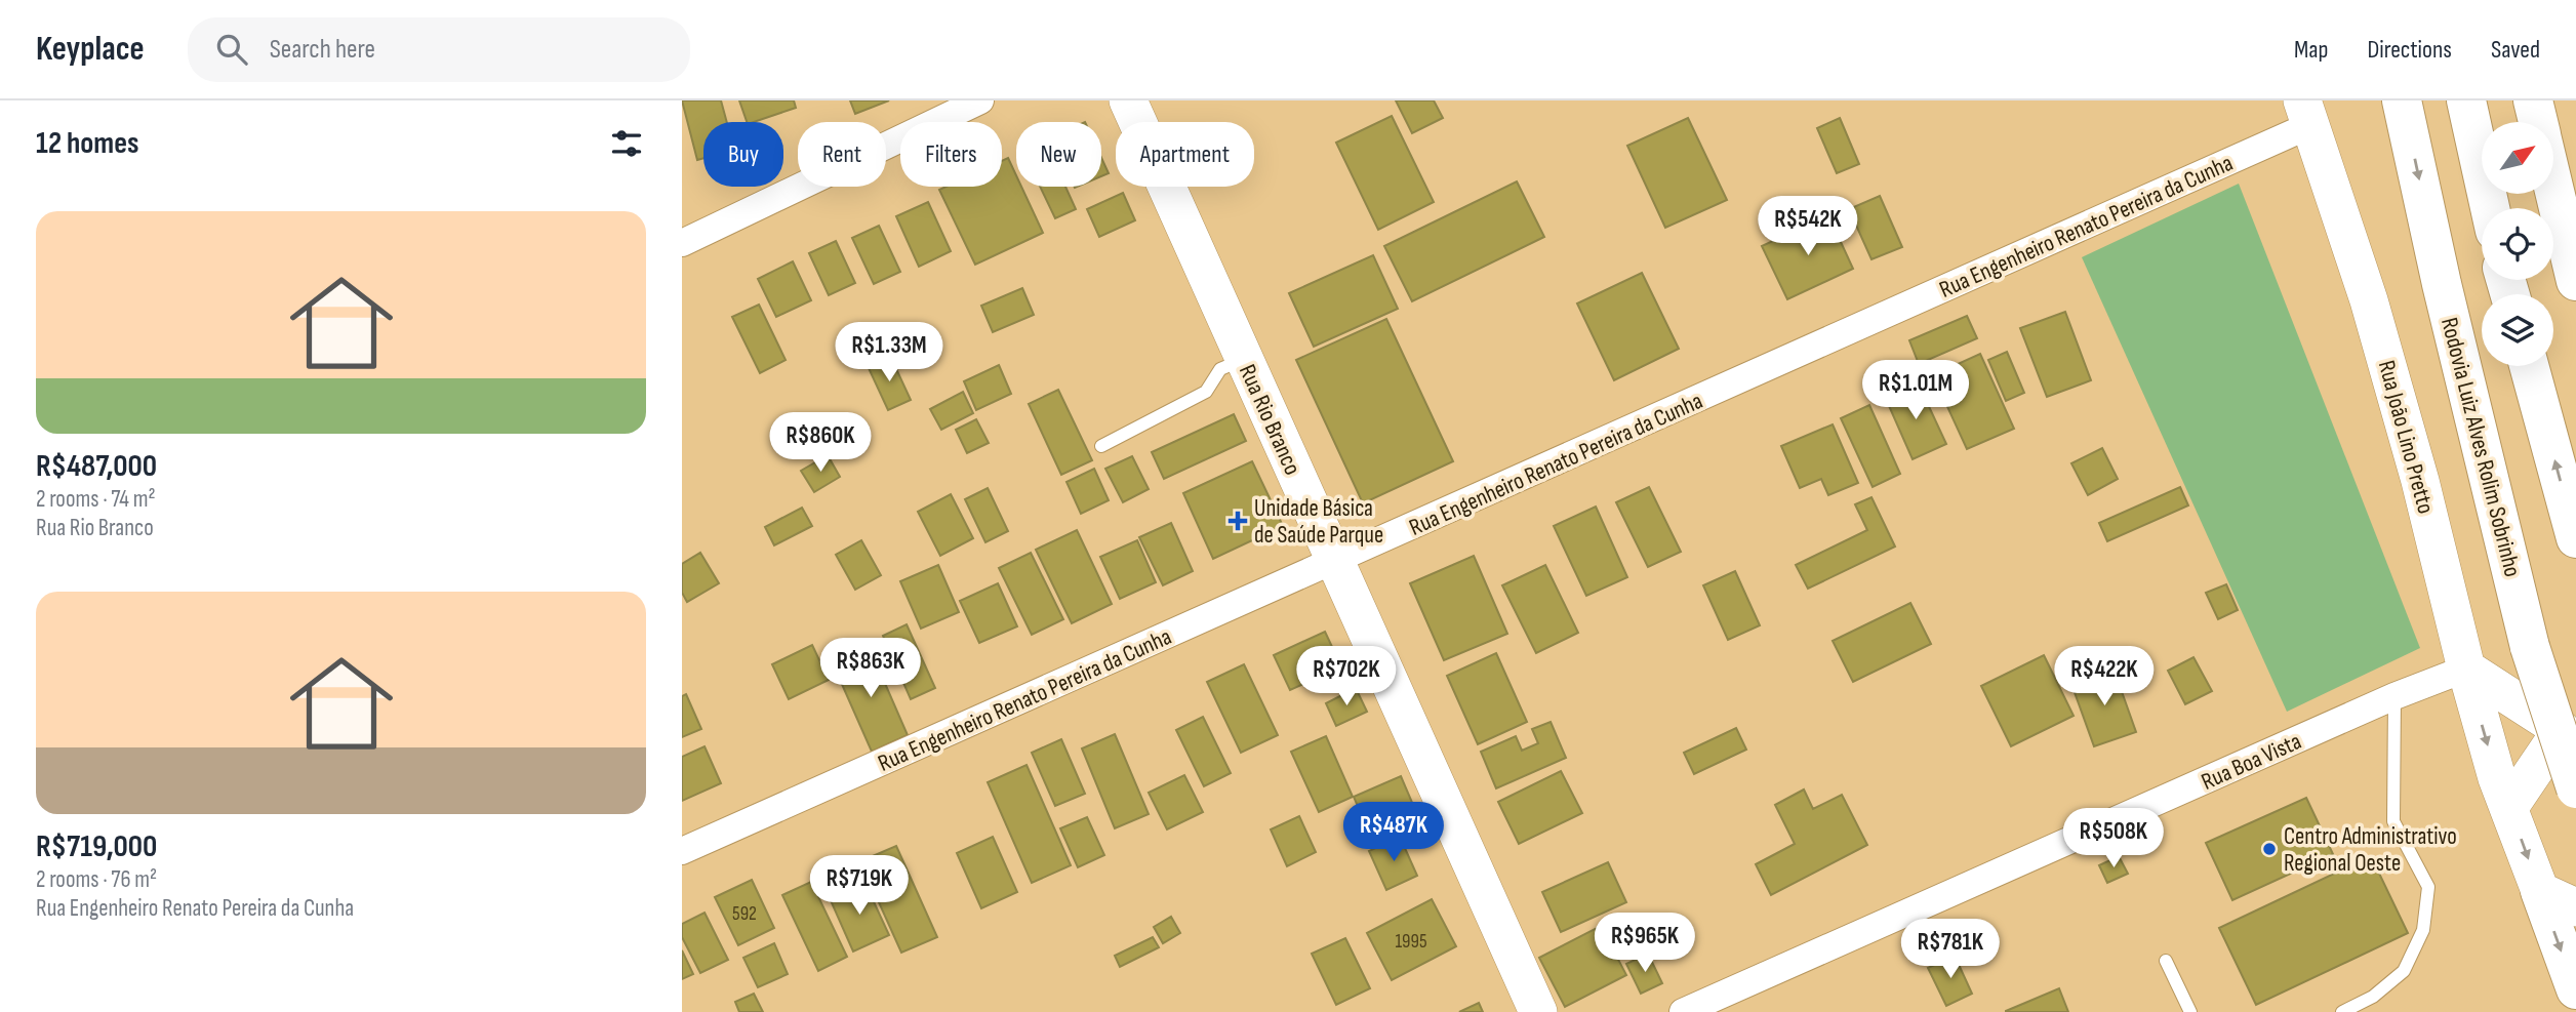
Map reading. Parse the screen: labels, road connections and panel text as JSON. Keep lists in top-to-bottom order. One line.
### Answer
{"streets":{"highway":["Rodovia Luiz Alves Rolim Sobrinho"],"street":["Rua Engenheiro Renato Pereira da Cunha","Rua Rio Branco","Rua João Lino Pretto","Rua Boa Vista"]},"crossings":[["Rua Engenheiro Renato Pereira da Cunha","Rua Rio Branco"],["Rua Engenheiro Renato Pereira da Cunha","Rua João Lino Pretto"],["Rua João Lino Pretto","Rua Boa Vista"]],"places":{"health":["Unidade Básica de Saúde Parque"],"other":["Centro Administrativo Regional Oeste"]},"house_numbers":["592","1995"],"north":"top right","page":{"header":"Keyplace","search":"Search here","nav":["Map","Directions","Saved"],"heading":"12 homes","chip":["Buy","Rent","Filters","New","Apartment"],"list":[{"name":"R$487,000","note":"2 rooms · 74 m² · Rua Rio Branco"},{"name":"R$719,000","note":"2 rooms · 76 m² · Rua Engenheiro Renato Pereira da Cunha"}],"price":["R$542K","R$1.33M","R$1.01M","R$860K","R$863K","R$702K","R$422K","R$487K","R$508K","R$719K","R$965K","R$781K"]}}
